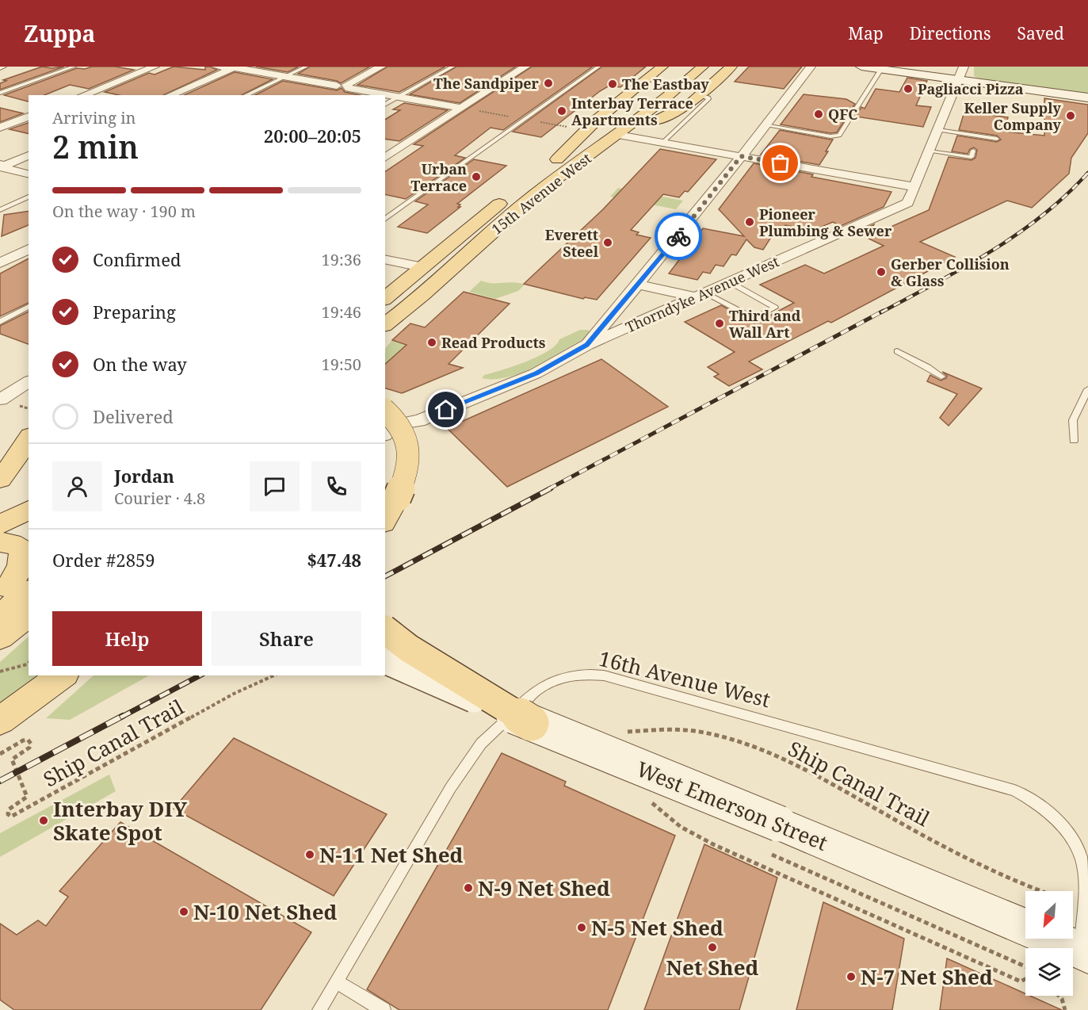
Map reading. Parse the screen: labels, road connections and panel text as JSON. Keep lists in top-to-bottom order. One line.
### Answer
{"streets":{"main road":["15th Avenue West","West Emerson Street"],"street":["Thorndyke Avenue West"],"lane":["16th Avenue West"],"path":["Ship Canal Trail"]},"crossings":[["16th Avenue West","West Emerson Street"]],"places":["The Sandpiper","The Eastbay","Pagliacci Pizza","Interbay Terrace Apartments","QFC","Keller Supply Company","Urban Terrace","Pioneer Plumbing & Sewer","Everett Steel","Gerber Collision & Glass","Third and Wall Art","Read Products","Interbay DIY Skate Spot","N-11 Net Shed","N-9 Net Shed","N-10 Net Shed","N-5 Net Shed","Net Shed","N-7 Net Shed"],"north":"bottom left","page":{"header":"Zuppa","nav":["Map","Directions","Saved"],"heading":["2 min","Arriving in","20:00–20:05"],"panel":["Jordan","Courier · 4.8","Order #2859","$47.48"],"bar":"On the way · 190 m","list":[["Confirmed","19:36"],["Preparing","19:46"],["On the way","19:50"],"Delivered"],"buttons":["Help","Share"]}}
